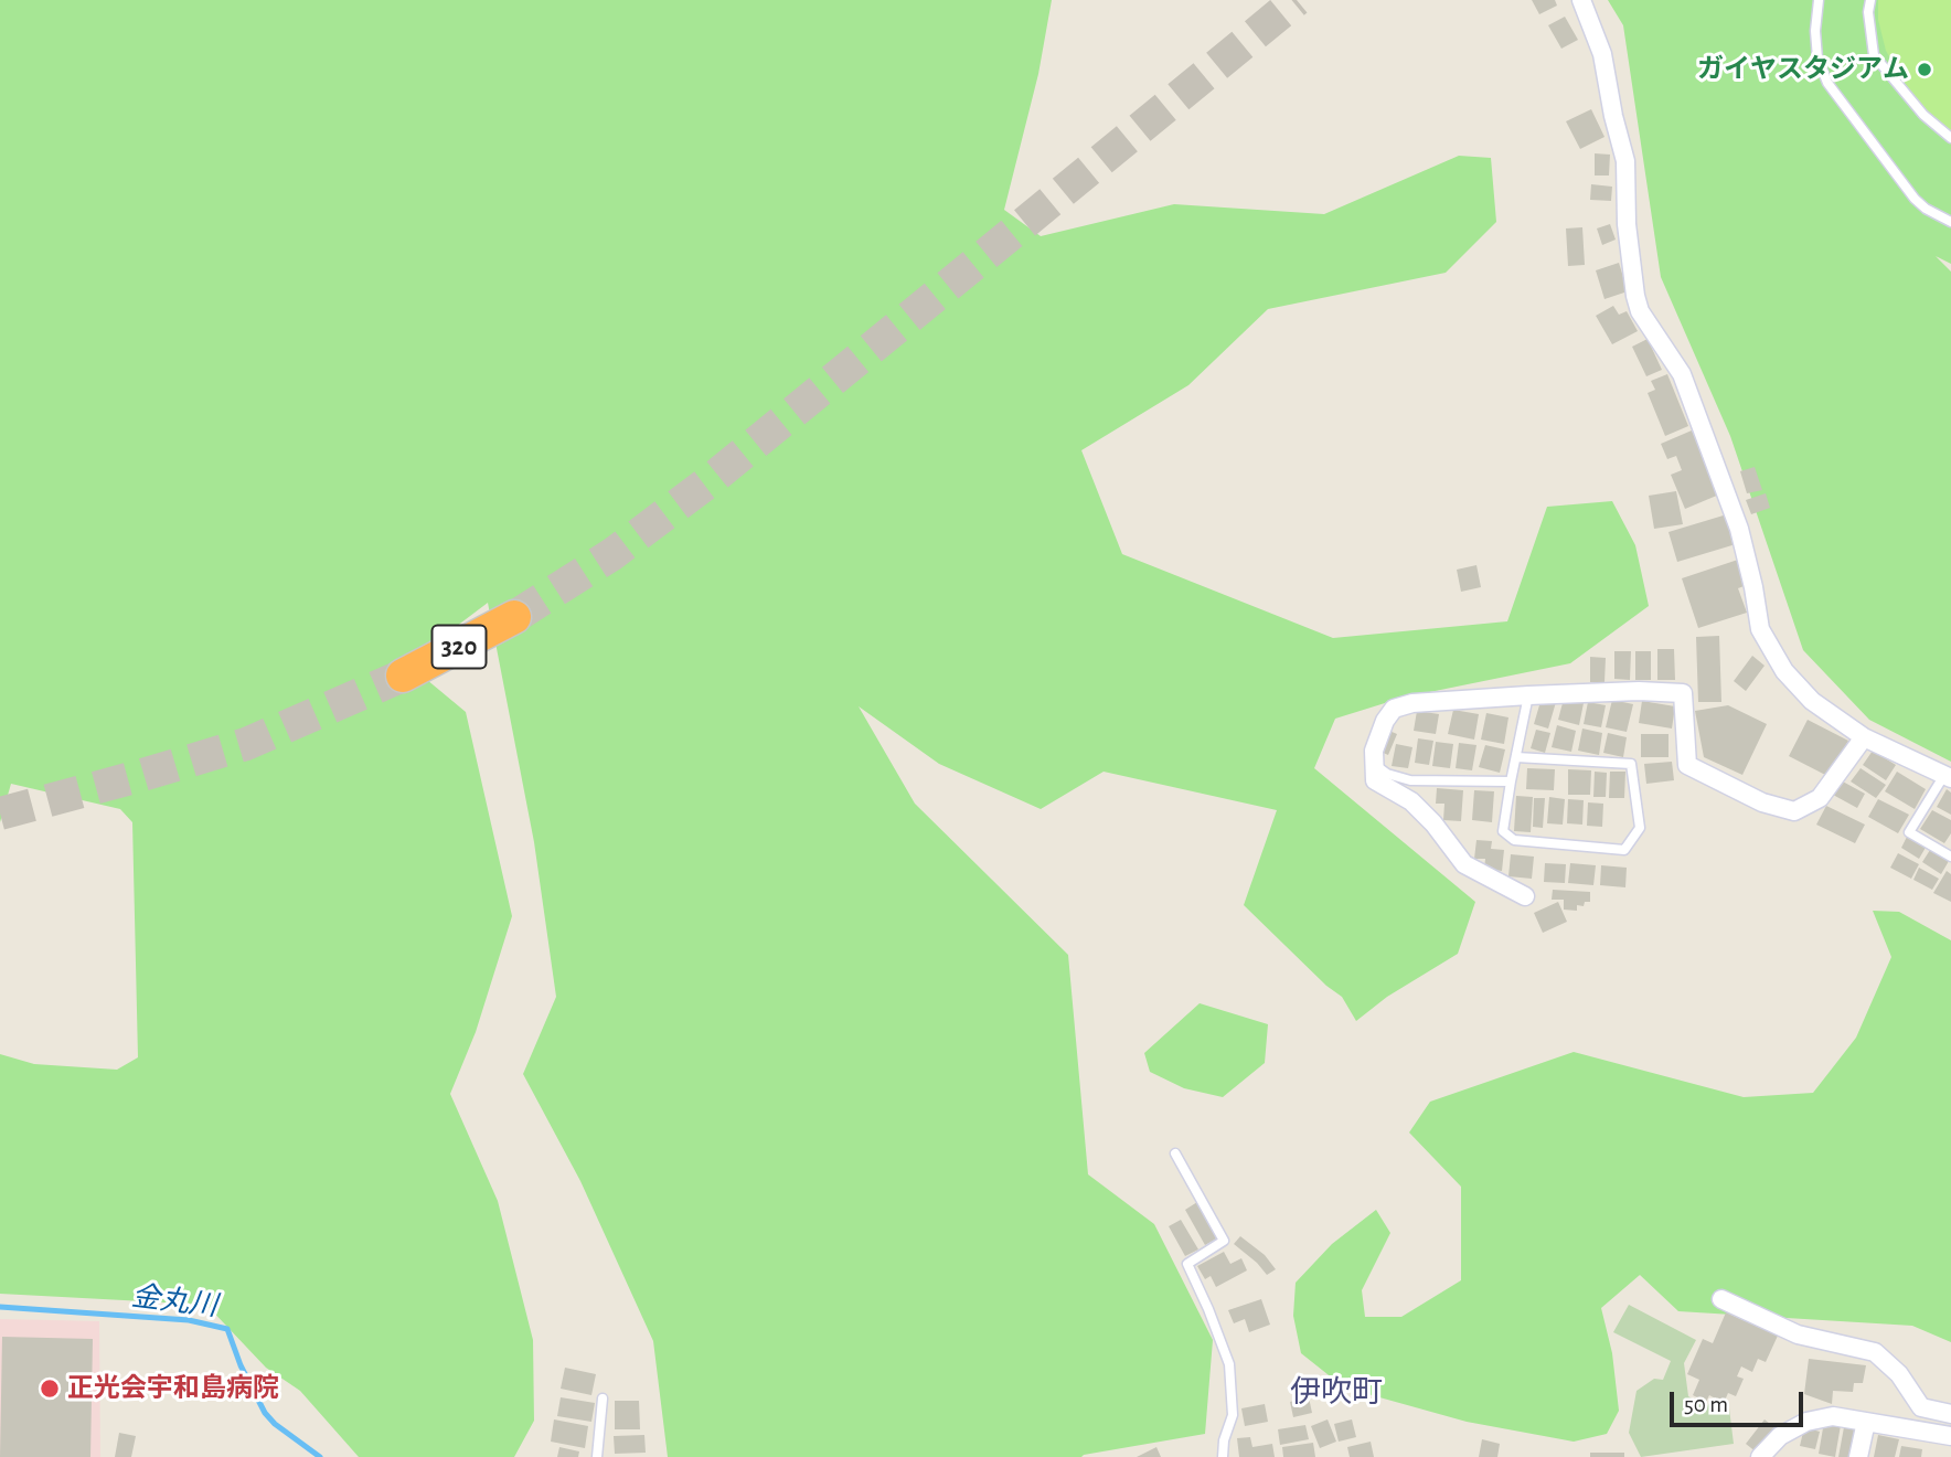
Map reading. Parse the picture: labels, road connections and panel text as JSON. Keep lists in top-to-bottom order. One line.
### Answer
{"streets":{"highway":["320"]},"districts":["伊吹町"],"water":["金丸川"],"places":["ガイヤスタジアム","正光会宇和島病院"],"scale_bar":"50 m"}
